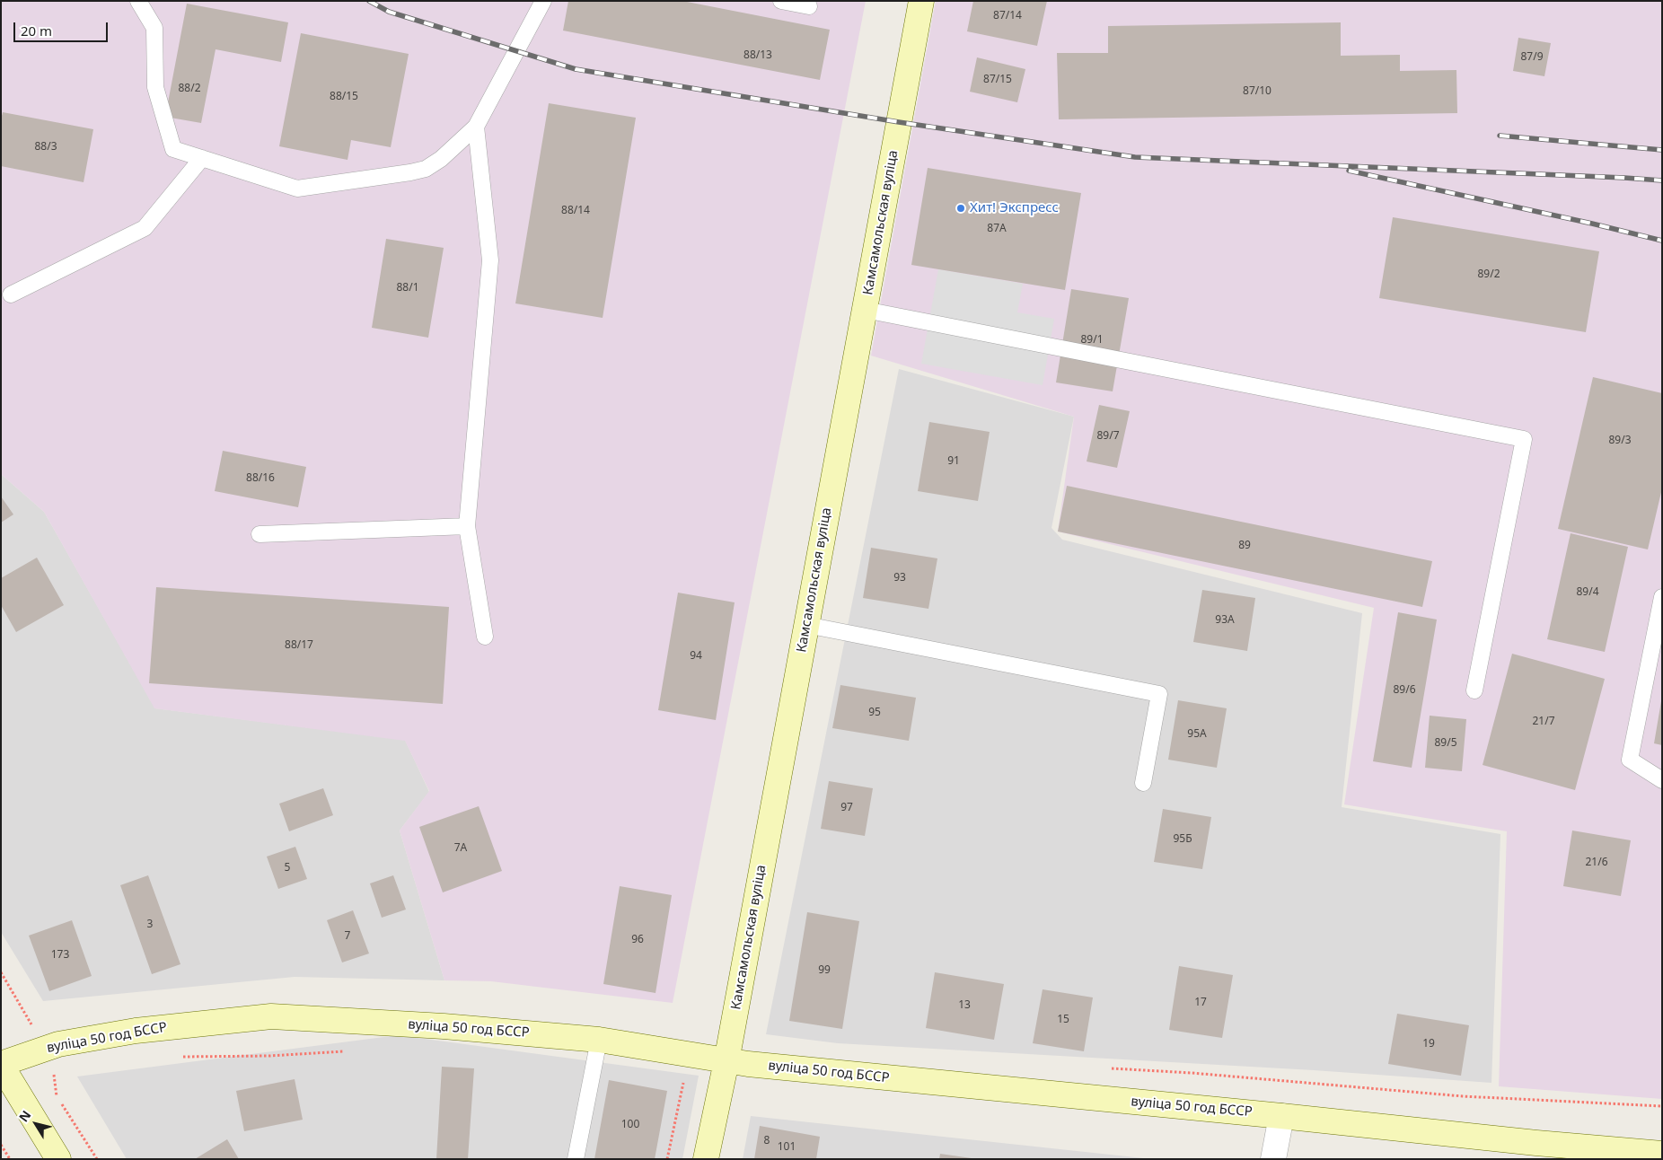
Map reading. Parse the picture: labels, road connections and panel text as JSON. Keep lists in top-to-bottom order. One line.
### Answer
{"streets":{"main road":["Камсамольская вуліца","вуліца 50 год БССР"]},"crossings":[["Камсамольская вуліца","вуліца 50 год БССР"]],"places":["Хит! Экспресс"],"house_numbers":["87/14","88/13","87/9","87/15","88/2","87/10","88/15","88/3","88/14","87А","89/2","88/1","89/1","89/7","89/3","91","88/16","89","93","89/4","93А","88/17","94","89/6","95","21/7","95А","89/5","97","95Б","7А","21/6","5","3","7","96","173","99","17","13","15","19","100","8","101"],"scale_bar":"20 m","north":"top left"}
